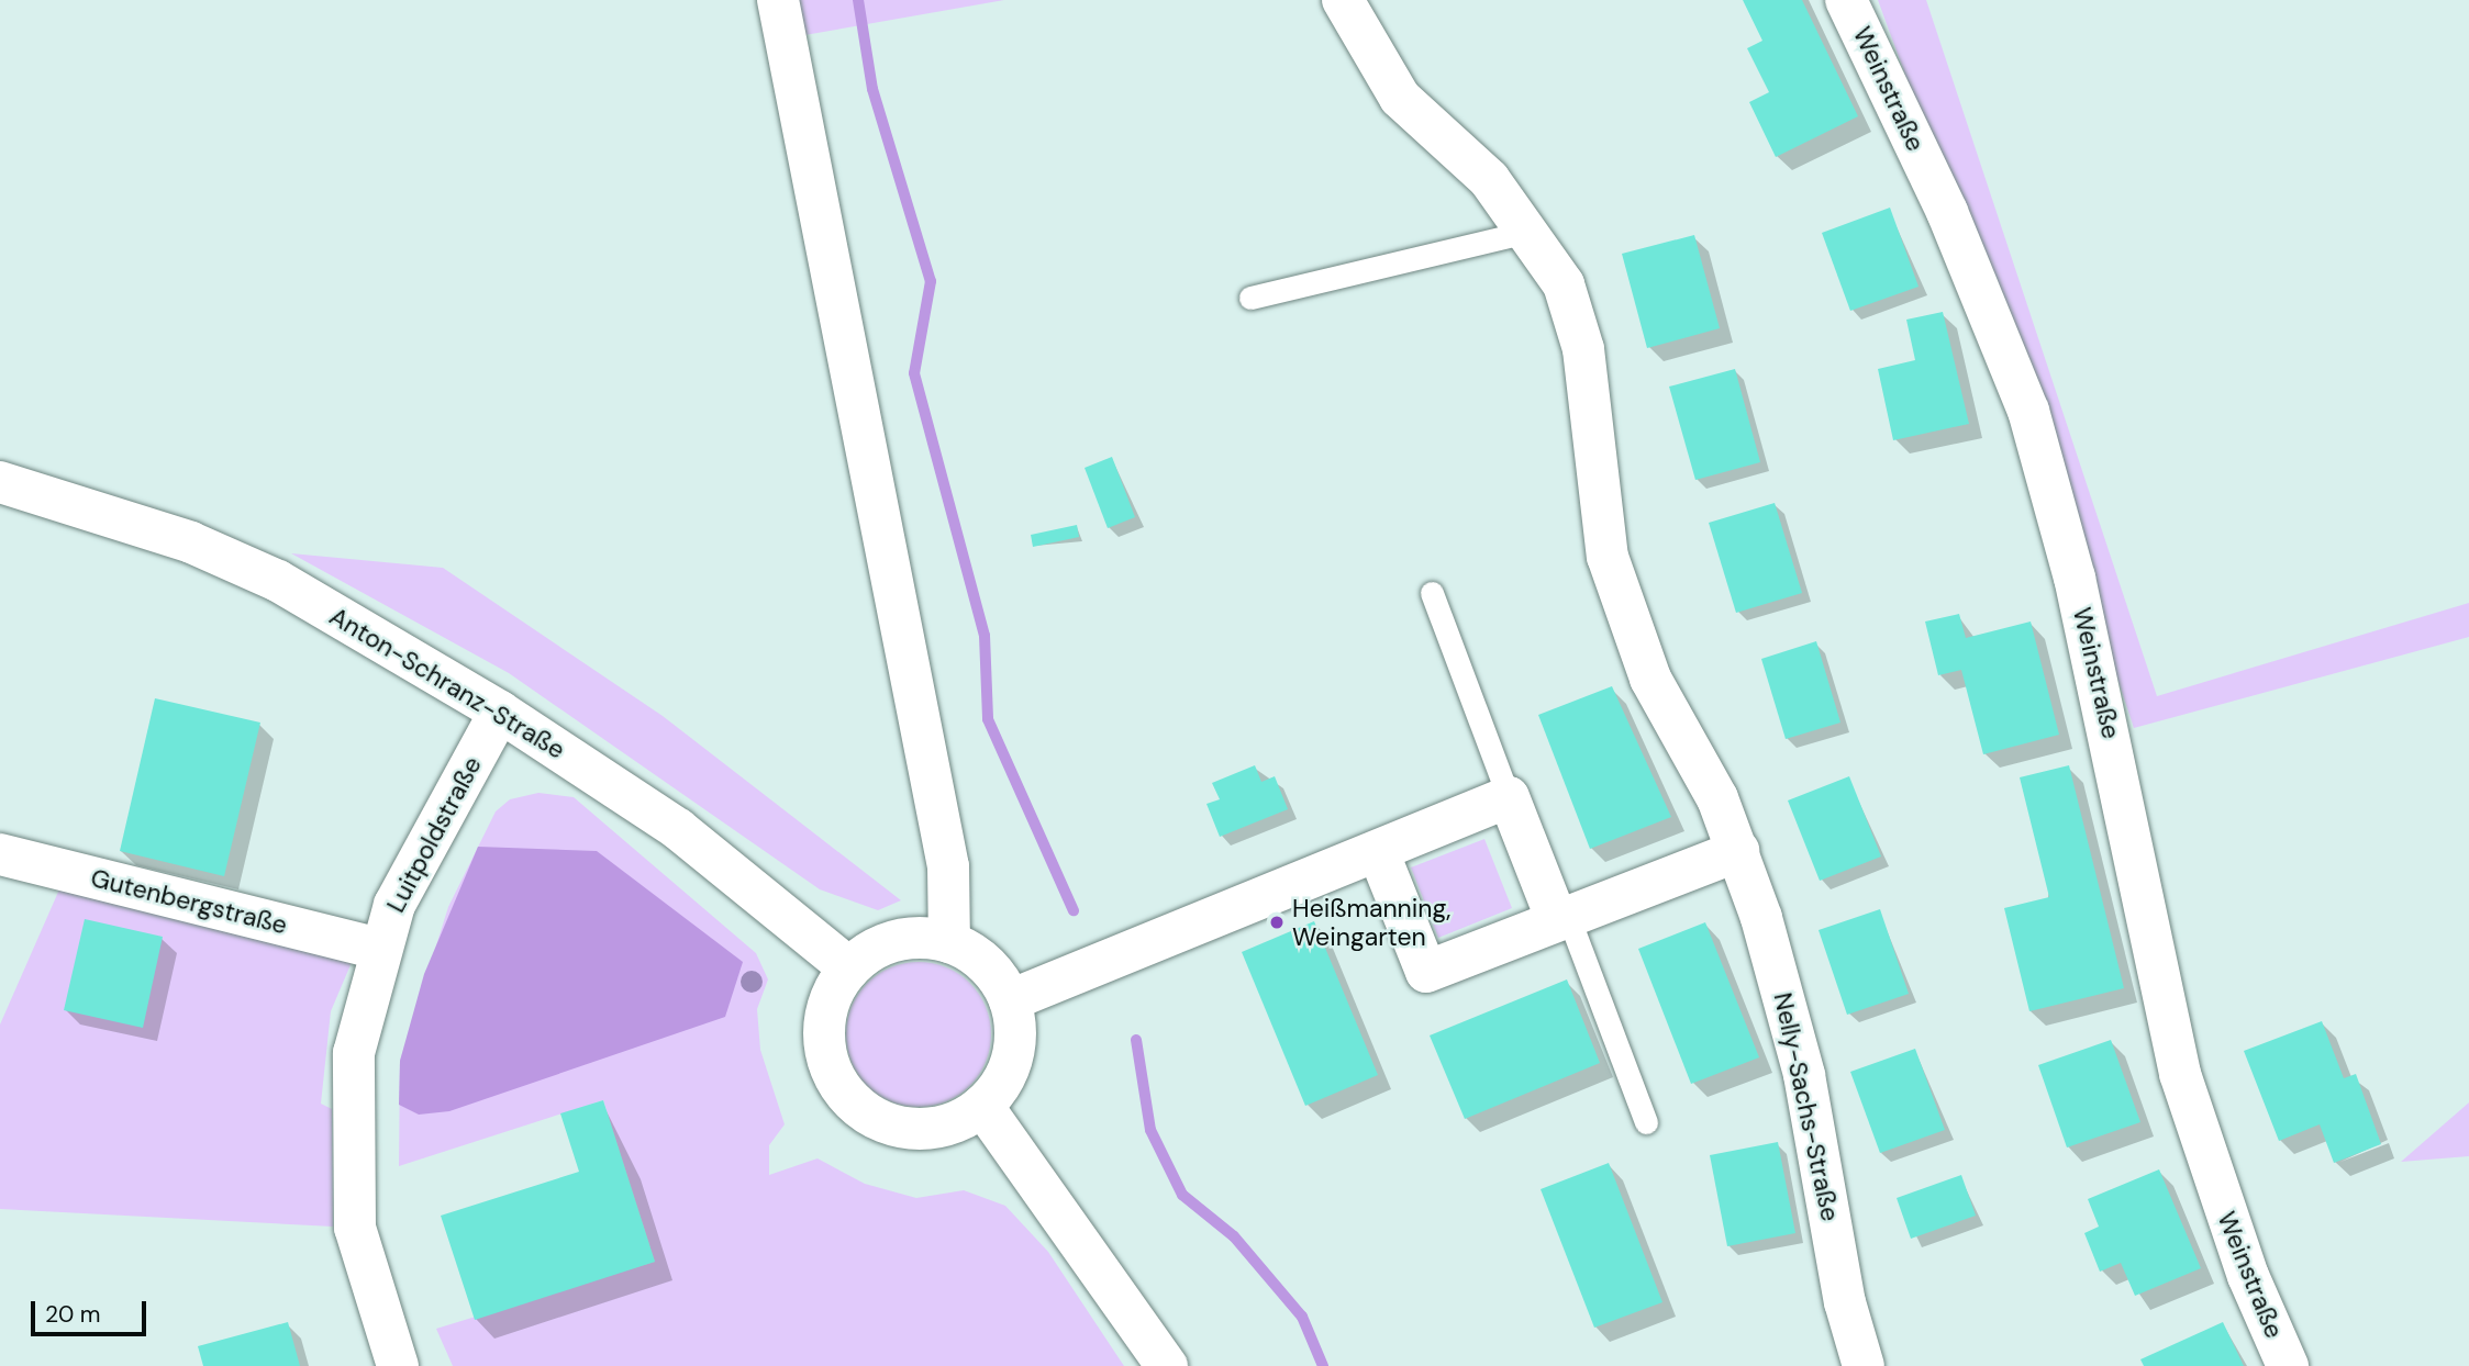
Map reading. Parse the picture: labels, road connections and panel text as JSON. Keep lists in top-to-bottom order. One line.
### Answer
{"streets":{"street":["Weinstraße","Anton-Schranz-Straße","Luitpoldstraße","Gutenbergstraße","Nelly-Sachs-Straße"]},"crossings":[["Anton-Schranz-Straße","Luitpoldstraße"],["Luitpoldstraße","Gutenbergstraße"]],"places":["Heißmanning, Weingarten"],"scale_bar":"20 m"}
